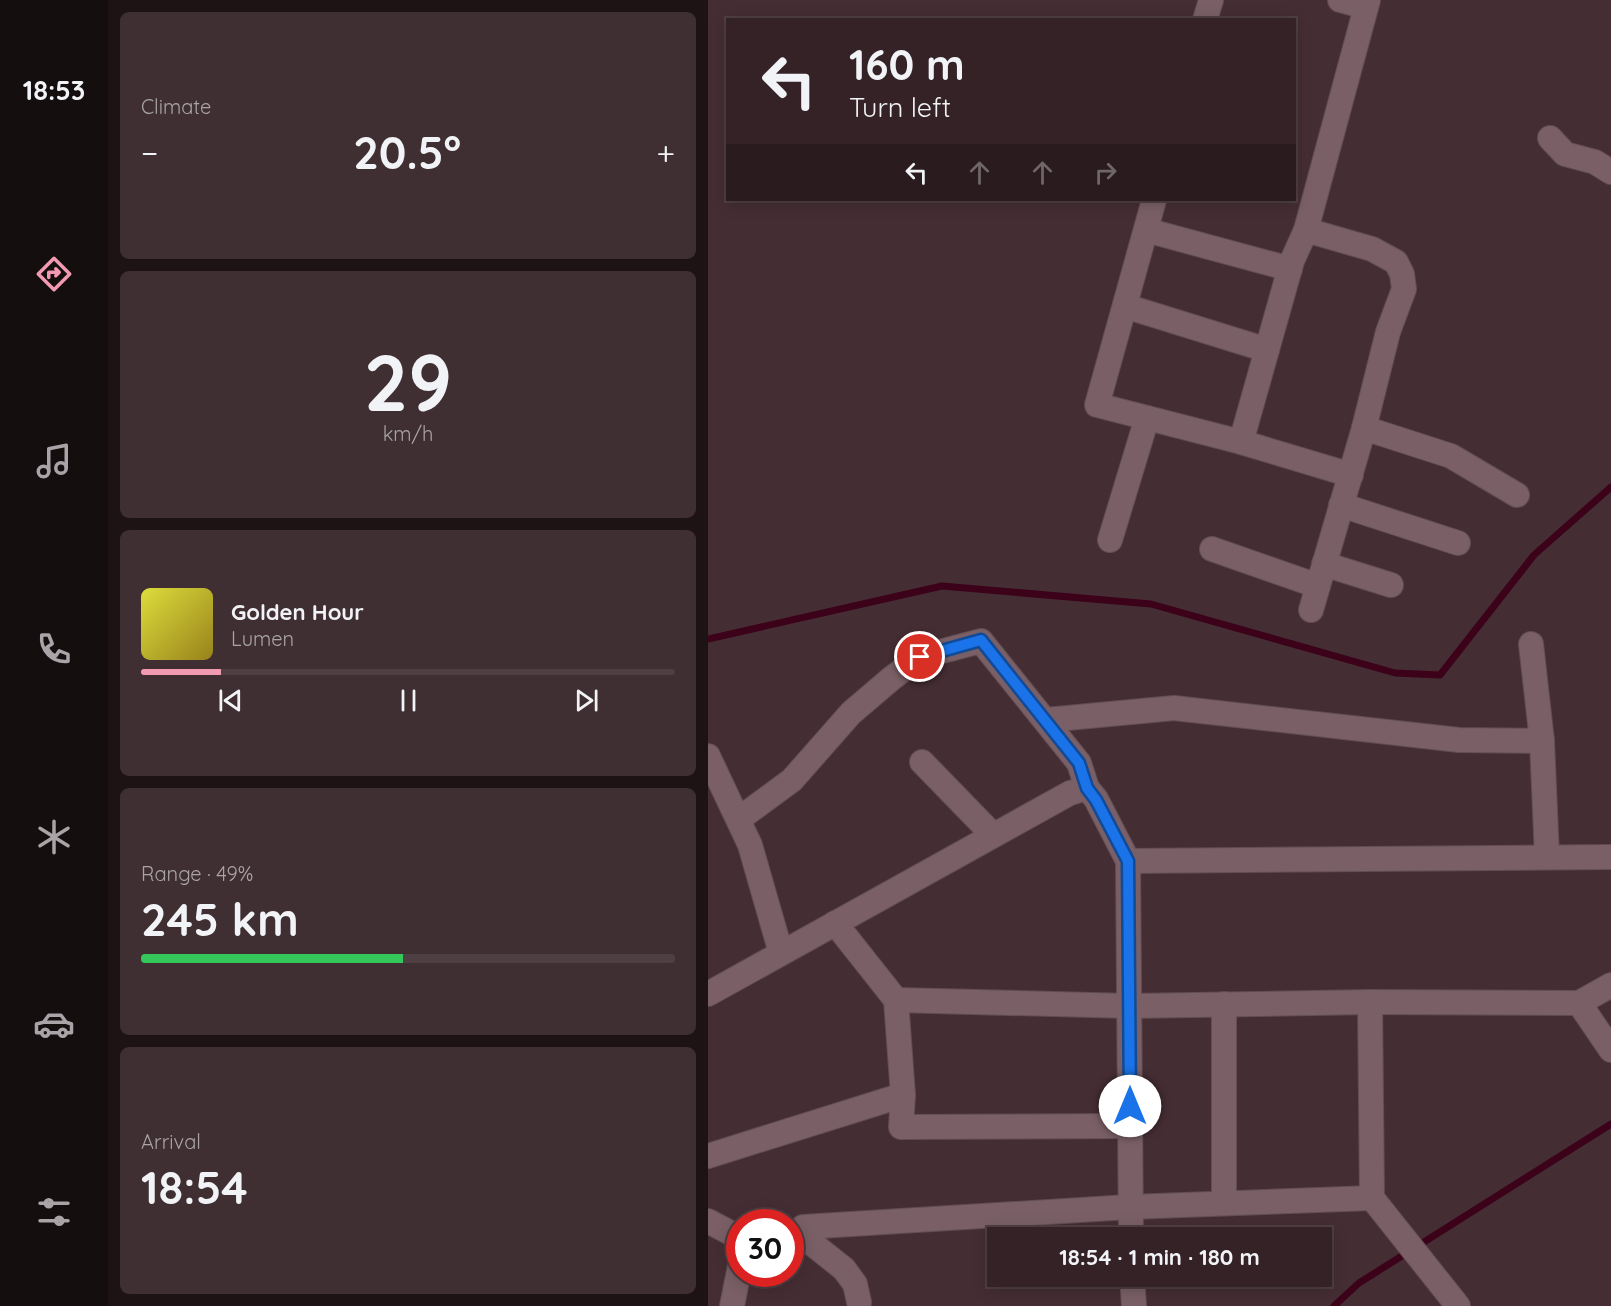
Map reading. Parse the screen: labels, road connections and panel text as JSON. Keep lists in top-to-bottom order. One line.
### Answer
{"page":{"tabs":"18:53","tile":["Climate",["29","km/h"],["Range · 49%","245 km"],["Arrival","18:54"]],"turn":["160 m","Turn left"],"heat":["−","20.5°","+"],"song":["Golden Hour","Lumen"],"limit":"30","trip":"18:54 · 1 min · 180 m"}}
